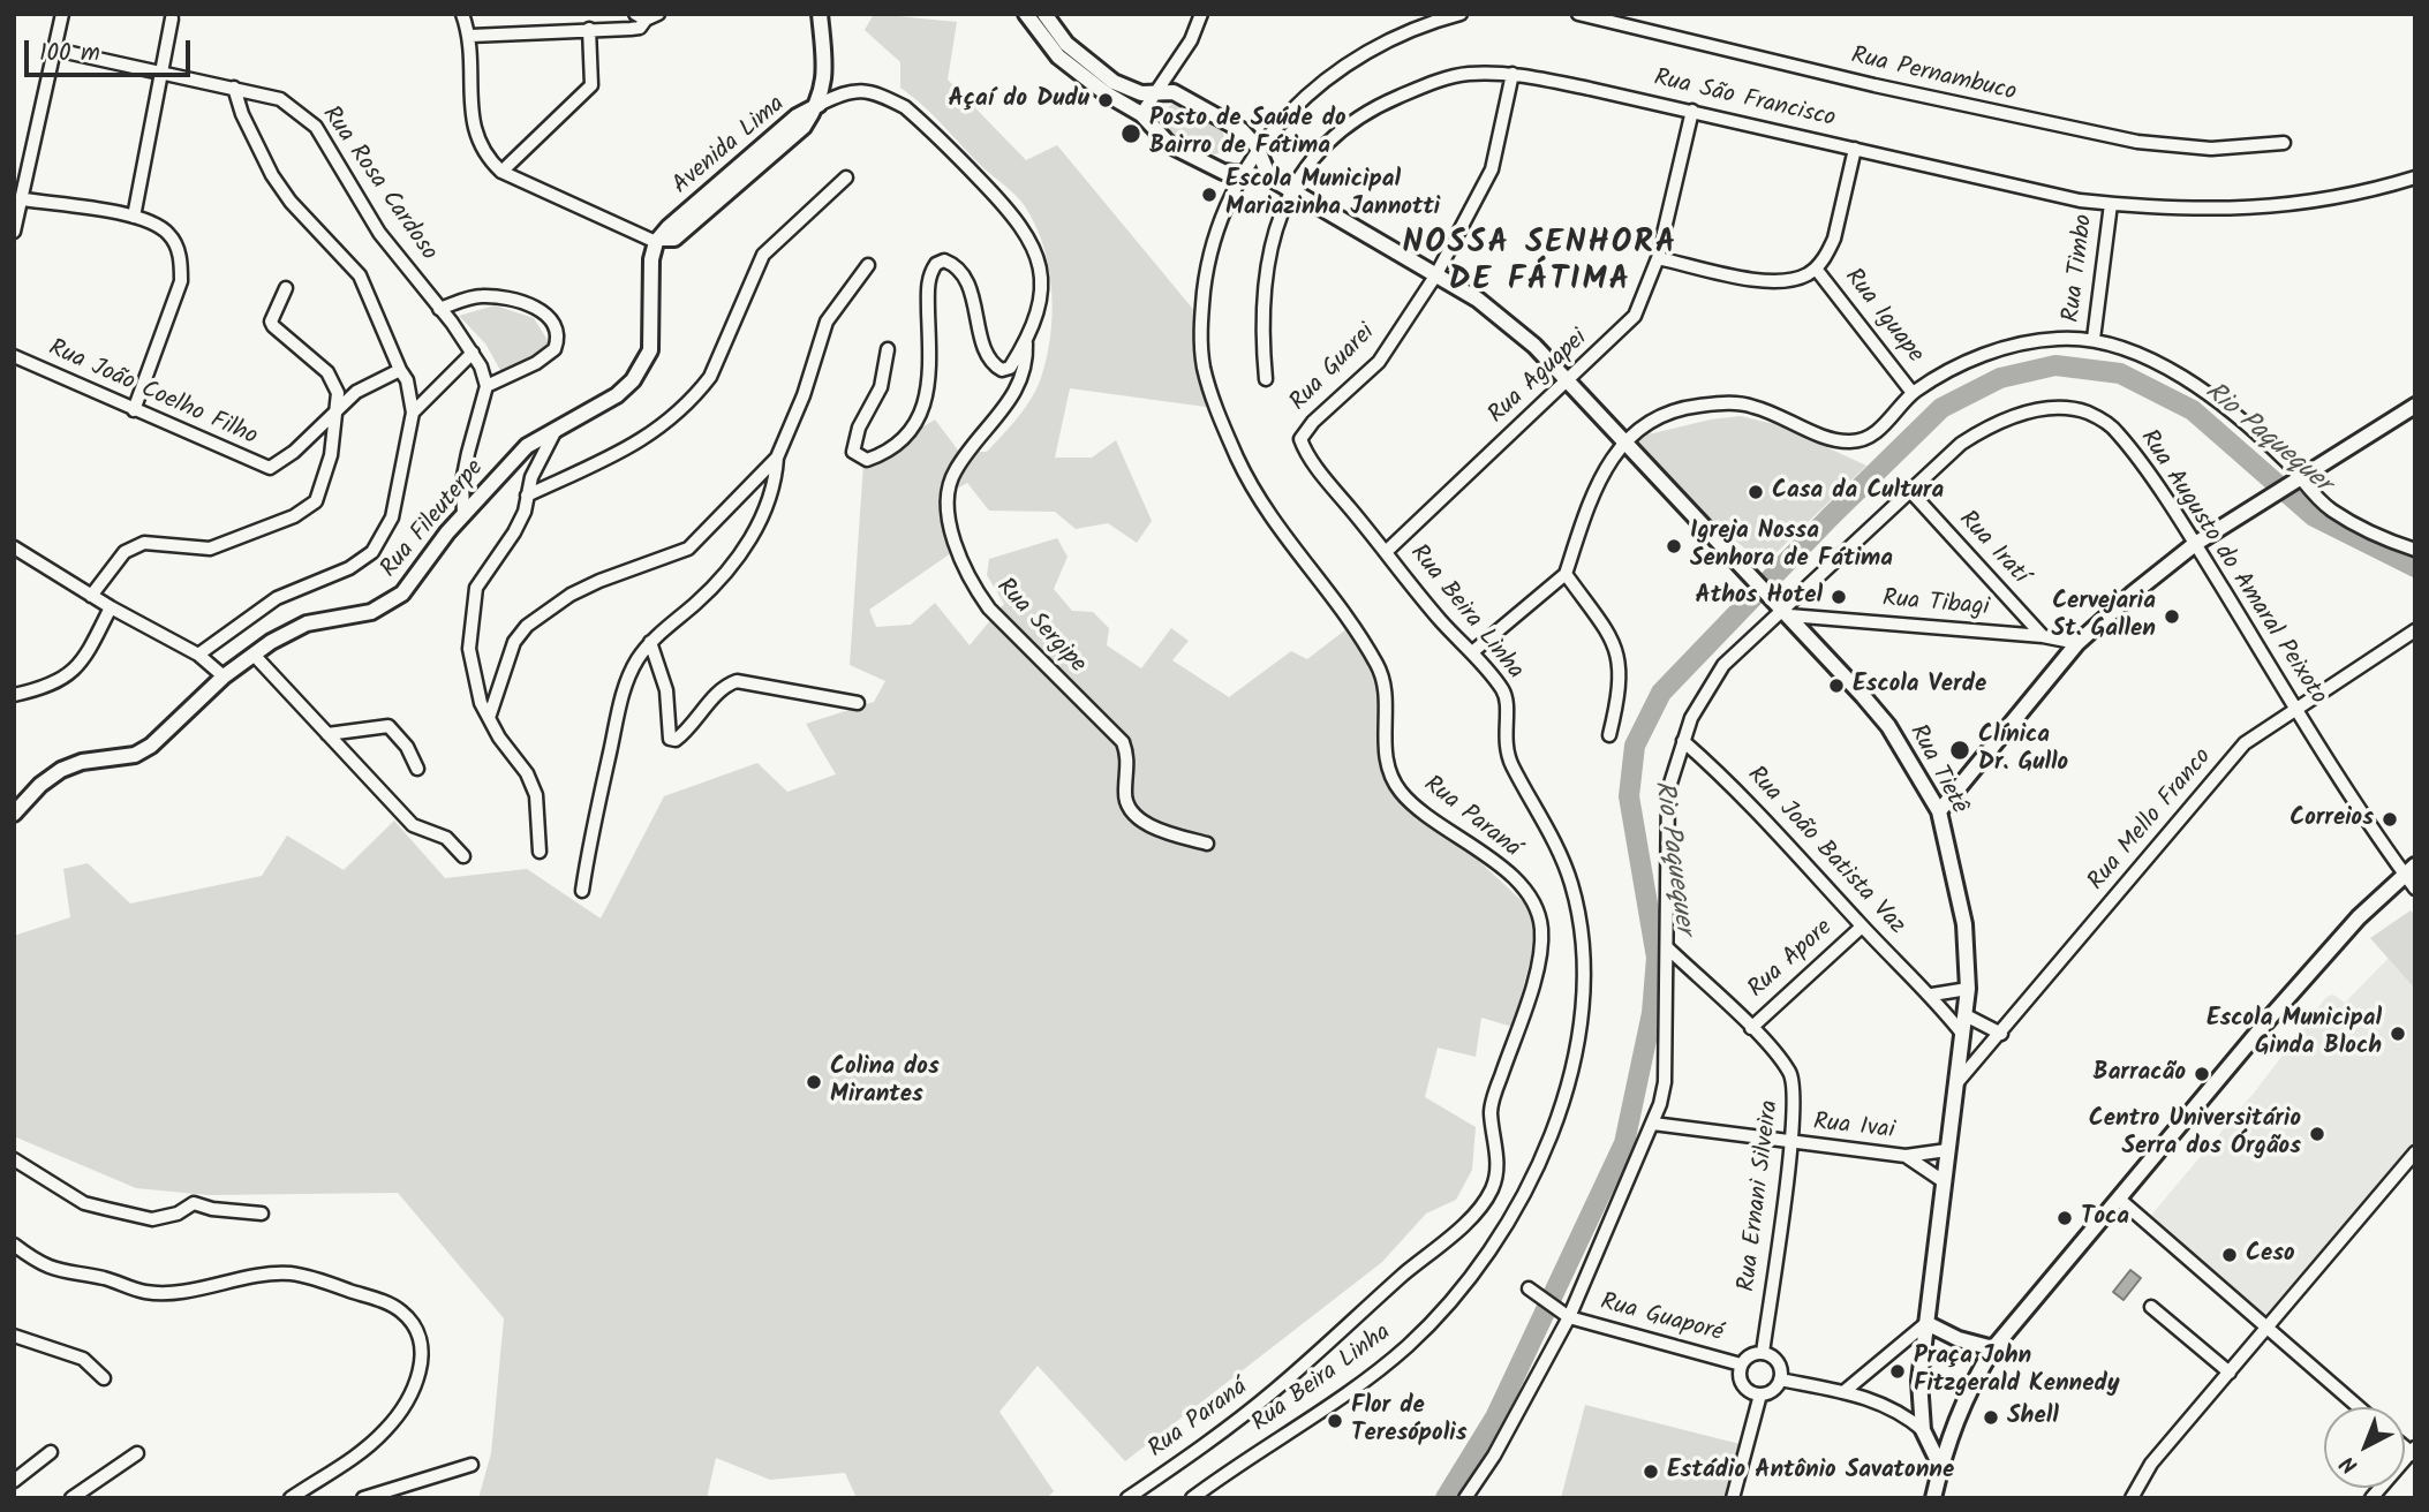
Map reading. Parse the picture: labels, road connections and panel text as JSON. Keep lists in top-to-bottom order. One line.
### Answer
{"streets":{"main road":["Avenida Lima","Rua Fileuterpe","Rua Tietê"],"street":["Rua Pernambuco","Rua São Francisco","Rua Rosa Cardoso","Rua Timbo","Rua Iguape","Rua Guarei","Rua Aguapei","Rua João Coelho Filho","Rua Iratí","Rua Augusto do Amaral Peixoto","Rua Tibagi","Rua Beira Linha","Rua Sergipe","Rua Paraná","Rua Mello Franco","Rua João Batista Vaz","Rua Apore","Rua Ivai","Rua Ernani Silveira","Rua Guaporé"]},"crossings":[["Rua São Francisco","Rua Timbo"],["Rua São Francisco","Rua Guarei"],["Rua São Francisco","Rua Aguapei"],["Rua São Francisco","Rua Tietê"],["Avenida Lima","Rua Fileuterpe"],["Avenida Lima","Rua Sergipe"],["Rua Guarei","Rua Beira Linha"],["Rua Guarei","Rua Tietê"],["Rua Aguapei","Rua Beira Linha"],["Rua Aguapei","Rua Tietê"],["Rua Iratí","Rua Augusto do Amaral Peixoto"],["Rua Iratí","Rua Tibagi"],["Rua Augusto do Amaral Peixoto","Rua Tibagi"],["Rua Augusto do Amaral Peixoto","Rua Tietê"],["Rua Augusto do Amaral Peixoto","Rua Mello Franco"],["Rua Augusto do Amaral Peixoto","Rua João Batista Vaz"],["Rua Augusto do Amaral Peixoto","Rua Ivai"],["Rua Augusto do Amaral Peixoto","Rua Ernani Silveira"],["Rua Augusto do Amaral Peixoto","Rua Guaporé"],["Rua Tibagi","Rua Tietê"],["Rua Tietê","Rua Mello Franco"],["Rua Tietê","Rua João Batista Vaz"],["Rua Tietê","Rua Ivai"],["Rua João Batista Vaz","Rua Apore"],["Rua Apore","Rua Ernani Silveira"],["Rua Ivai","Rua Ernani Silveira"],["Rua Ernani Silveira","Rua Guaporé"]],"districts":["NOSSA SENHORA DE FÁTIMA"],"water":["Rio Paquequer"],"places":["Açaí do Dudu","Posto de Saúde do Bairro de Fátima","Escola Municipal Mariazinha Jannotti","Casa da Cultura","Igreja Nossa Senhora de Fátima","Athos Hotel","Cervejaria St. Gallen","Escola Verde","Clínica Dr. Gullo","Correios","Escola Municipal Ginda Bloch","Barracão","Colina dos Mirantes","Centro Universitário Serra dos Órgãos","Toca","Ceso","Praça John Fitzgerald Kennedy","Shell","Flor de Teresópolis","Estádio Antônio Savatonne"],"scale_bar":"100 m","north":"bottom left"}
